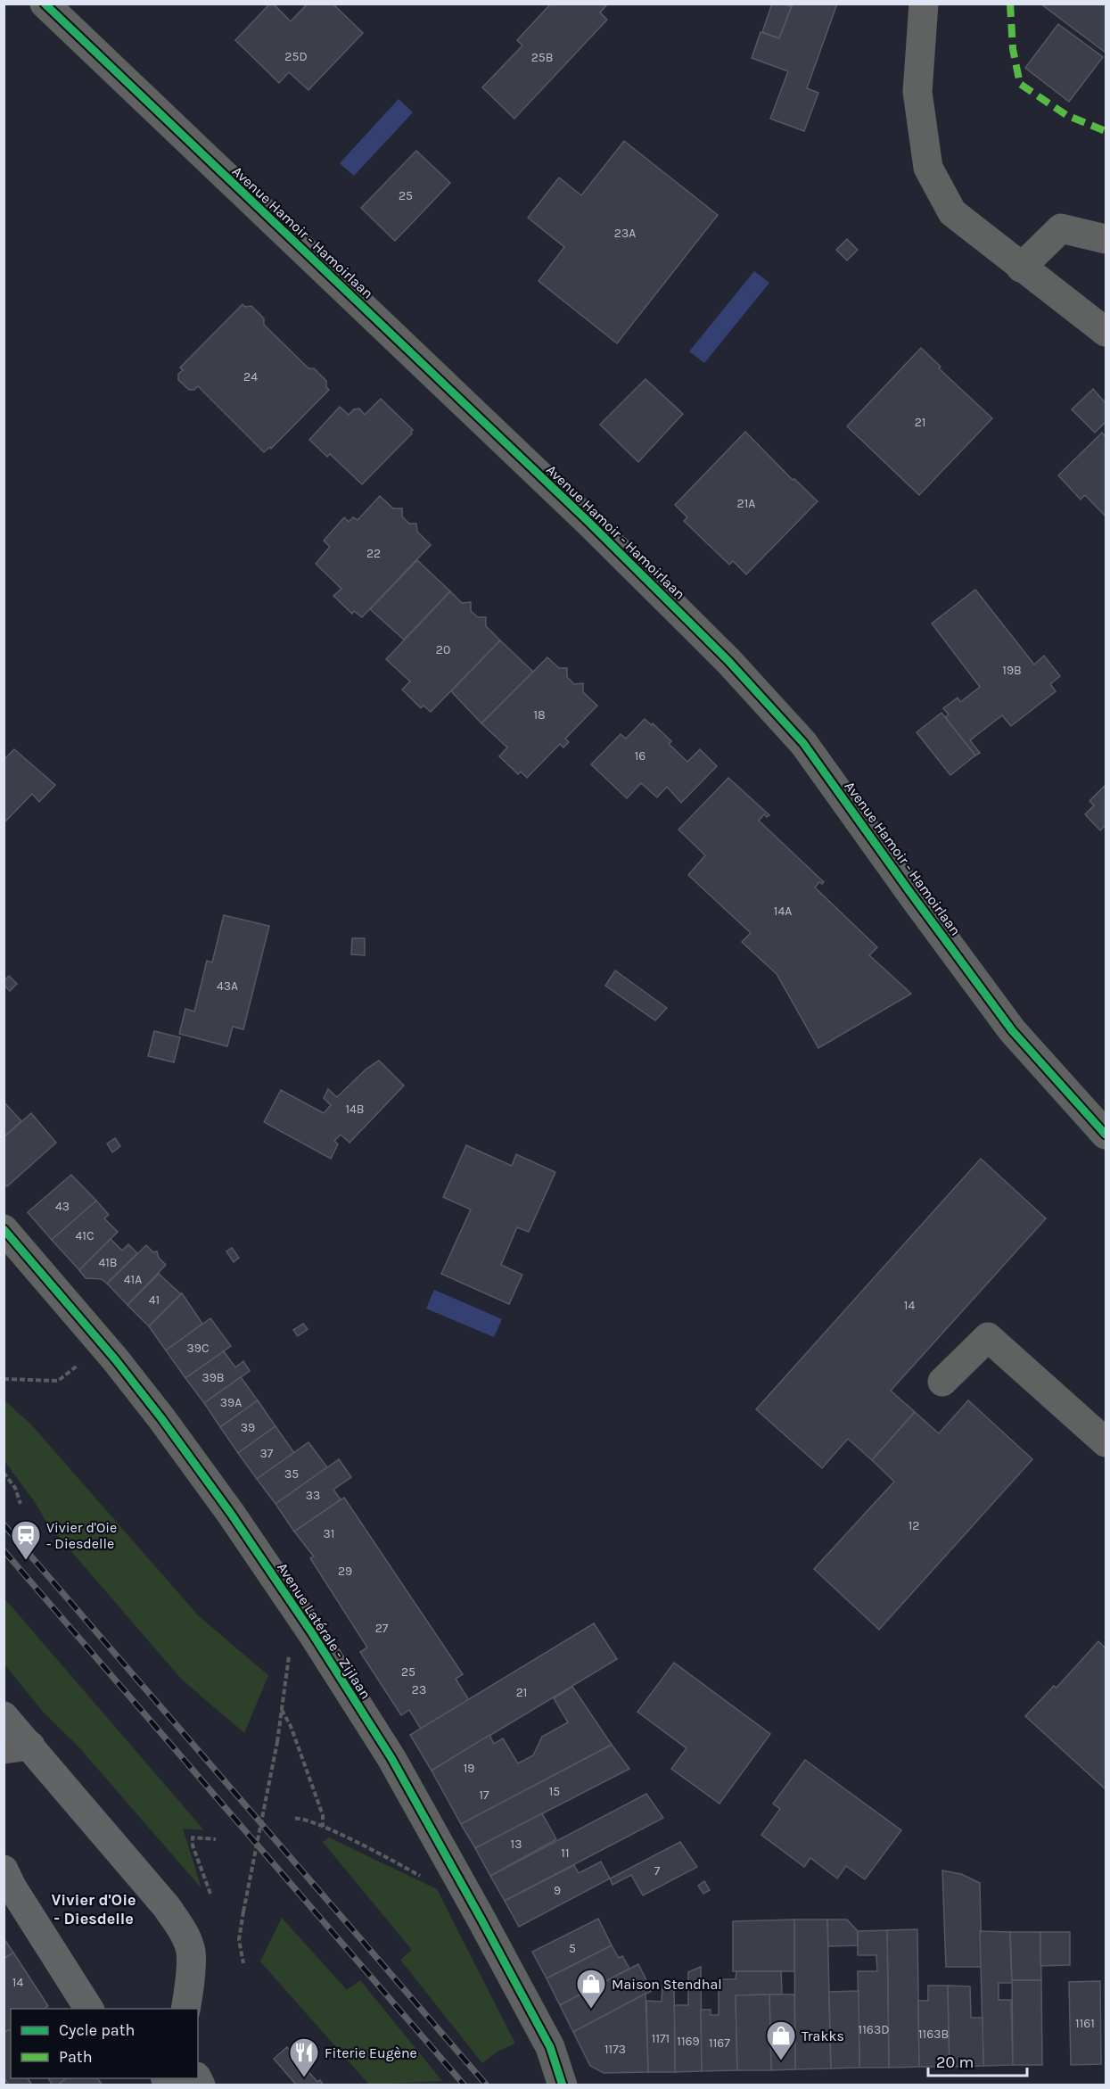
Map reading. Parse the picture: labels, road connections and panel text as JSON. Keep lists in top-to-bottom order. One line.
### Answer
{"streets":{"street":["Avenue Hamoir - Hamoirlaan","Avenue Latérale - Zijlaan"]},"districts":["Vivier d'Oie - Diesdelle"],"places":{"station":["Vivier d'Oie - Diesdelle"],"shop":["Maison Stendhal","Trakks"],"restaurant":["Fiterie Eugène"]},"house_numbers":["25D","25B","25","23A","24","21","21A","22","20","19B","18","16","14A","43A","14B","43","41C","41B","41A","41","14","39C","39B","39A","39","37","35","33","12","31","29","27","25","23","21","19","15","17","13","11","7","9","5","14","1161","1163D","1163B","1171","1169","1167","1173"],"legend":["Cycle path","Path"],"scale_bar":"20 m"}
